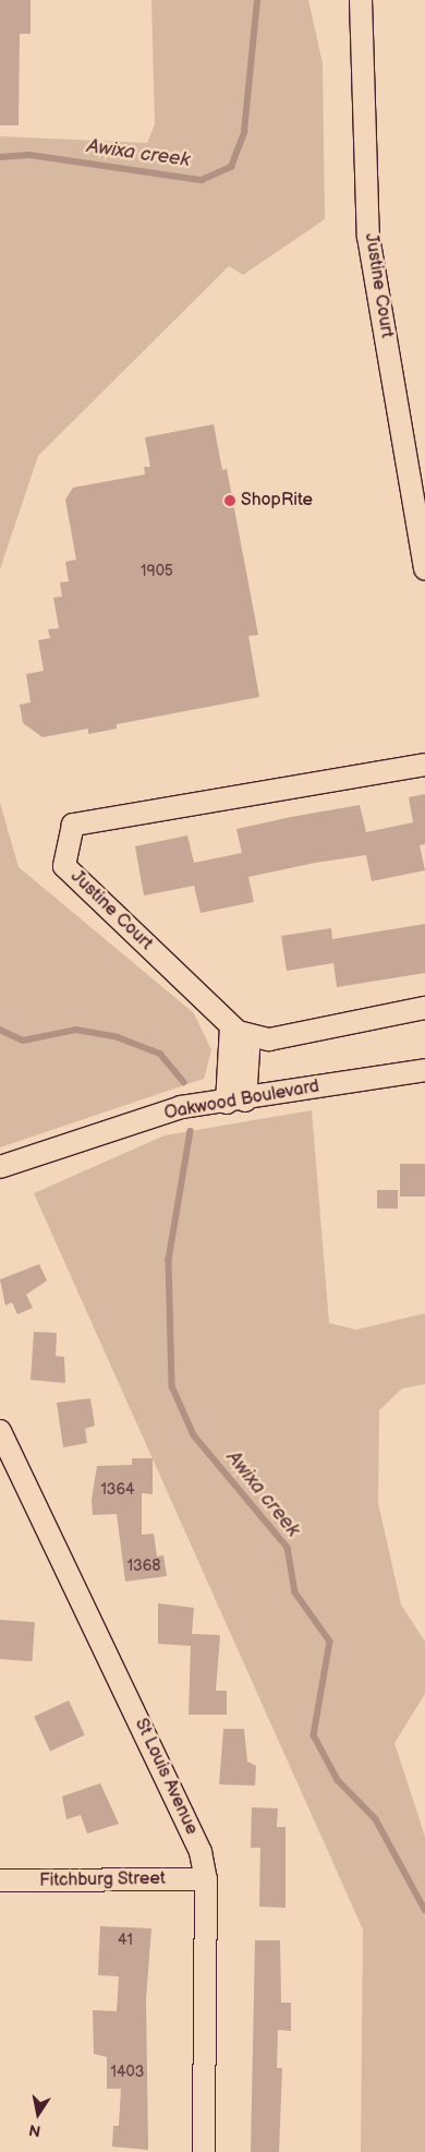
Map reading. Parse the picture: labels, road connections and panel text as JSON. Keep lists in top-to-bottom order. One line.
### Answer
{"streets":{"street":["Justine Court","Oakwood Boulevard","St Louis Avenue","Fitchburg Street"]},"crossings":[["St Louis Avenue","Fitchburg Street"]],"water":["Awixa creek"],"places":["ShopRite"],"house_numbers":["1905","1364","1368","41","1403"],"north":"bottom"}
